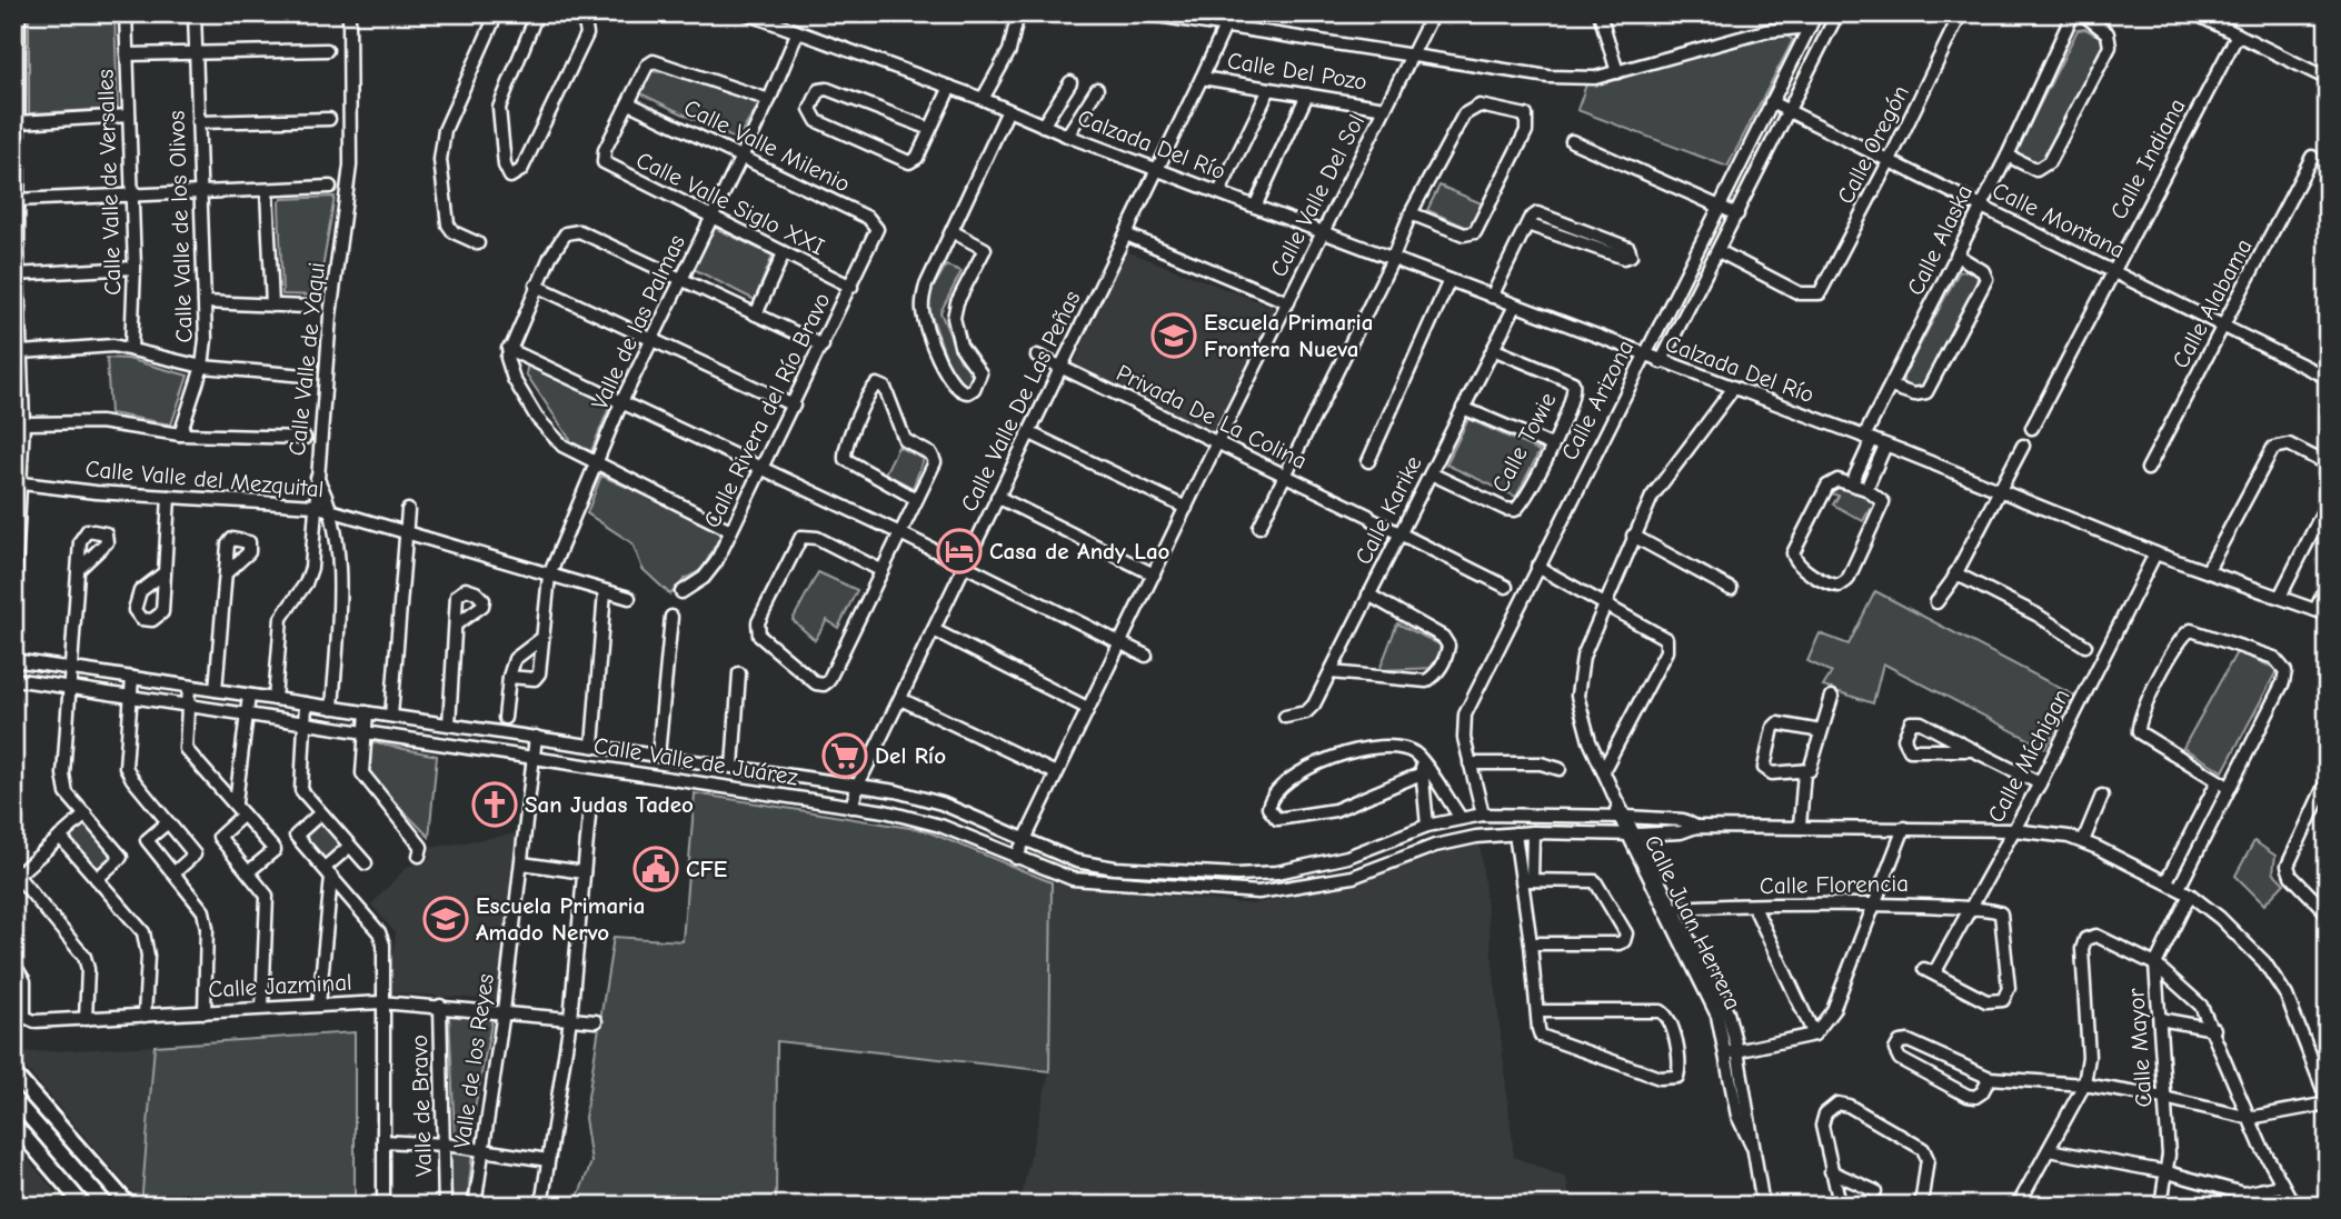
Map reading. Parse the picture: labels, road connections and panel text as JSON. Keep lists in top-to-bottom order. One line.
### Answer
{"streets":{"street":["Calle Del Pozo","Calzada Del Río","Calle Oregón","Calle Valle Milenio","Calle Indiana","Calle Valle de Versalles","Calle Valle Del Sol","Calle Valle Siglo XXI","Calle Montana","Calle Valle de los Olivos","Calle Alaska","Calle Alabama","Valle de las Palmas","Calle Valle de Yaqui","Calle Arizona","Calle Valle De Las Peñas","Calle Rivera del Río Bravo","Privada De La Colina","Calle Towie","Calle Valle del Mezquital","Calle Karike","Calle Míchigan","Calle Valle de Juárez","Calle Florencia","Calle Juan Herrera","Calle Jazminal","Calle Mayor","Valle de los Reyes","Valle de Bravo"]},"crossings":[["Calle Del Pozo","Calle Valle Del Sol"],["Calle Del Pozo","Calle Valle De Las Peñas"],["Calzada Del Río","Calle Valle Del Sol"],["Calzada Del Río","Calle Alaska"],["Calzada Del Río","Valle de las Palmas"],["Calzada Del Río","Calle Arizona"],["Calzada Del Río","Calle Valle De Las Peñas"],["Calzada Del Río","Calle Karike"],["Calzada Del Río","Calle Míchigan"],["Calzada Del Río","Calle Juan Herrera"],["Calle Oregón","Calle Montana"],["Calle Oregón","Calle Arizona"],["Calle Valle Milenio","Calle Valle Siglo XXI"],["Calle Valle Milenio","Valle de las Palmas"],["Calle Valle Milenio","Calle Rivera del Río Bravo"],["Calle Indiana","Calle Montana"],["Calle Valle Del Sol","Privada De La Colina"],["Calle Valle Del Sol","Calle Valle de Juárez"],["Calle Valle Siglo XXI","Valle de las Palmas"],["Calle Valle Siglo XXI","Calle Rivera del Río Bravo"],["Calle Montana","Calle Alaska"],["Calle Montana","Calle Alabama"],["Calle Montana","Calle Arizona"],["Valle de las Palmas","Calle Valle del Mezquital"],["Calle Valle de Yaqui","Calle Valle del Mezquital"],["Calle Valle de Yaqui","Calle Valle de Juárez"],["Calle Arizona","Calle Valle de Juárez"],["Calle Valle De Las Peñas","Privada De La Colina"],["Calle Valle De Las Peñas","Calle Valle de Juárez"],["Privada De La Colina","Calle Karike"],["Calle Towie","Calle Karike"],["Calle Míchigan","Calle Florencia"],["Calle Valle de Juárez","Calle Juan Herrera"],["Calle Valle de Juárez","Valle de los Reyes"],["Calle Florencia","Calle Juan Herrera"],["Calle Jazminal","Valle de los Reyes"],["Calle Jazminal","Valle de Bravo"]],"places":{"school or university":["Escuela Primaria Frontera Nueva","Escuela Primaria Amado Nervo"],"hotel":["Casa de Andy Lao"],"supermarket":["Del Río"],"church":["San Judas Tadeo"],"public building":["CFE"]}}
